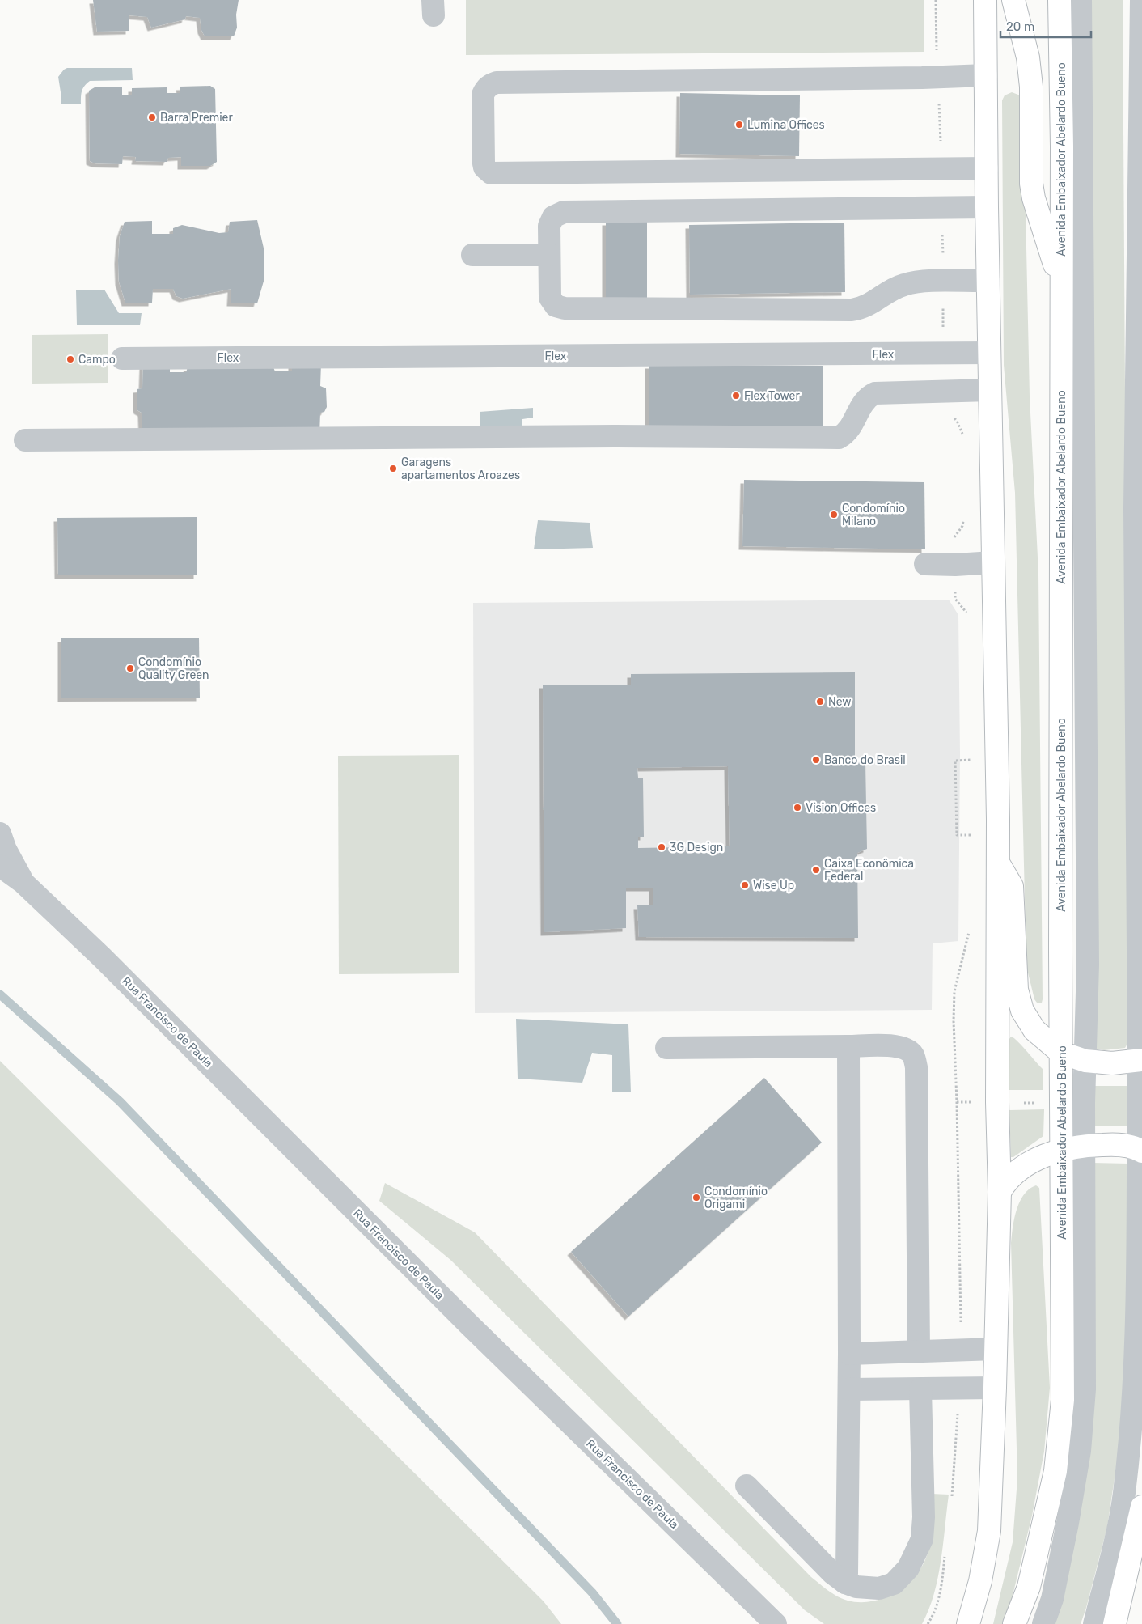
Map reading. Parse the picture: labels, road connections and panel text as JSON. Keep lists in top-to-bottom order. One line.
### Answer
{"streets":{"main road":["Avenida Embaixador Abelardo Bueno"],"street":["Flex","Rua Francisco de Paula"]},"places":["Barra Premier","Lumina Offices","Campo","Flex Tower","Garagens apartamentos Aroazes","Condomínio Milano","Condomínio Quality Green","New","Banco do Brasil","Vision Offices","3G Design","Caixa Econômica Federal","Wise Up","Condomínio Origami"],"scale_bar":"20 m"}
